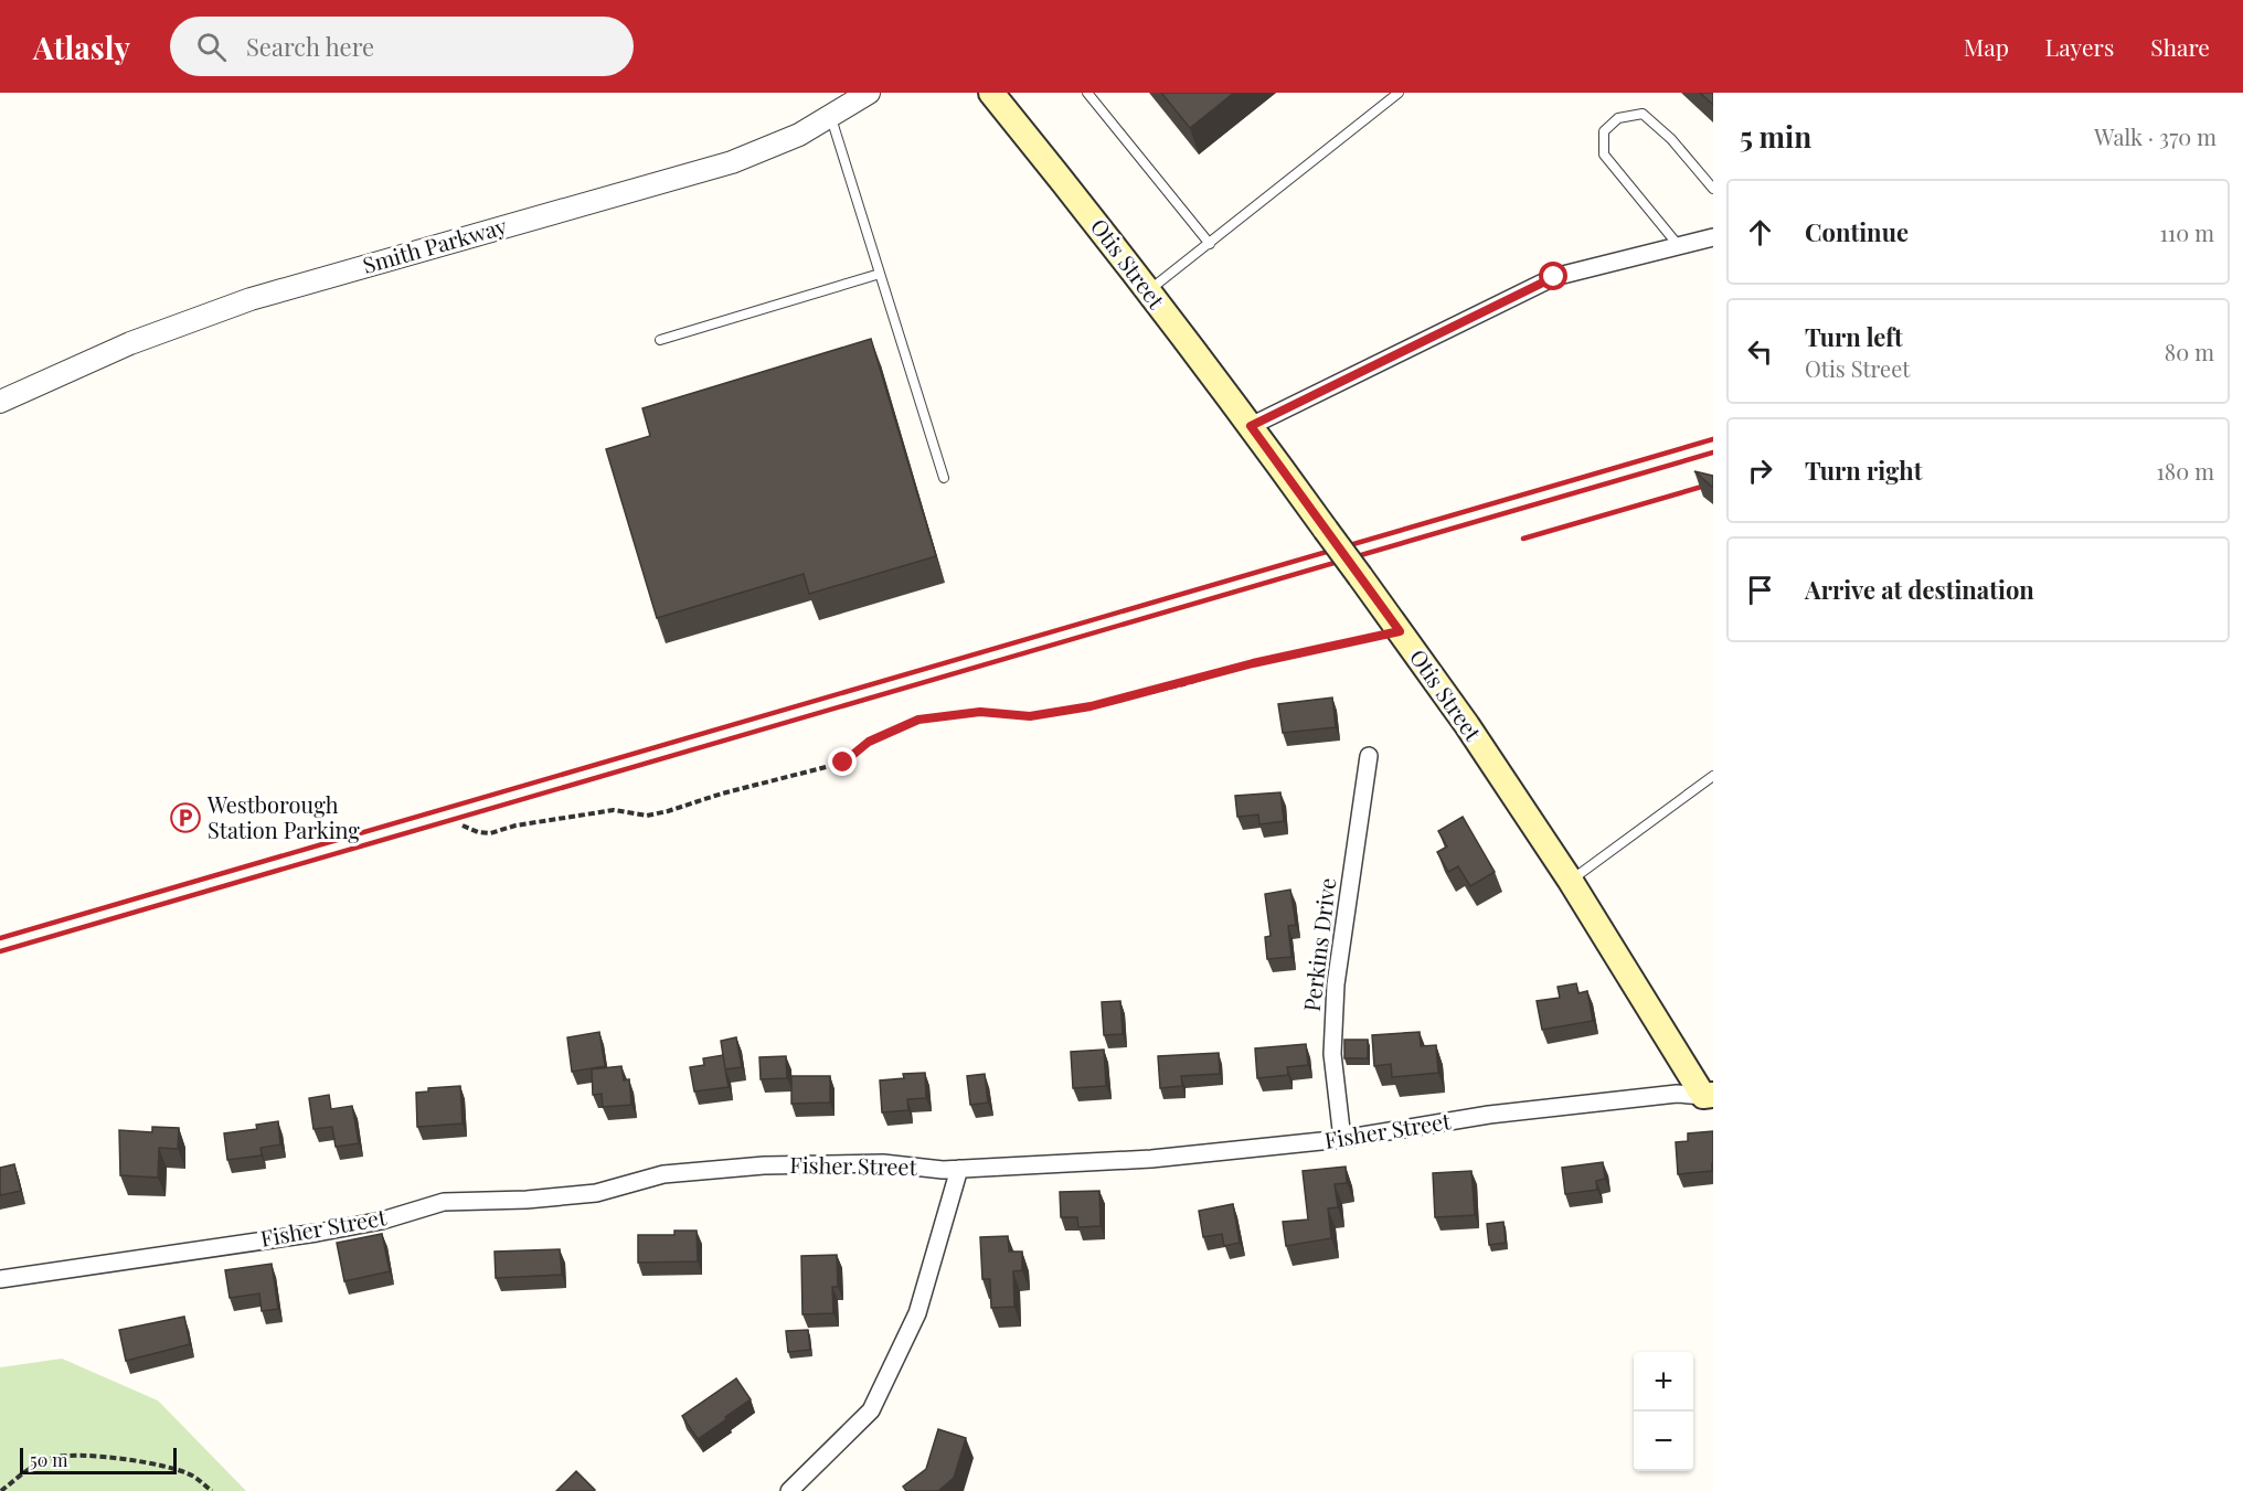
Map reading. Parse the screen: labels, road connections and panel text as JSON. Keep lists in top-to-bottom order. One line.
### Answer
{"streets":{"main road":["Otis Street"],"street":["Smith Parkway","Perkins Drive","Fisher Street"]},"crossings":[["Otis Street","Fisher Street"],["Perkins Drive","Fisher Street"]],"places":{"parking":["Westborough Station Parking"]},"scale_bar":"50 m","page":{"header":"Atlasly","search":"Search here","nav":["Map","Layers","Share"],"heading":["5 min","Walk · 370 m"],"list":[["Continue","110 m"],["Turn left","Otis Street","80 m"],["Turn right","180 m"],"Arrive at destination"],"map_buttons":["+","−"],"scale":"50 m"}}
